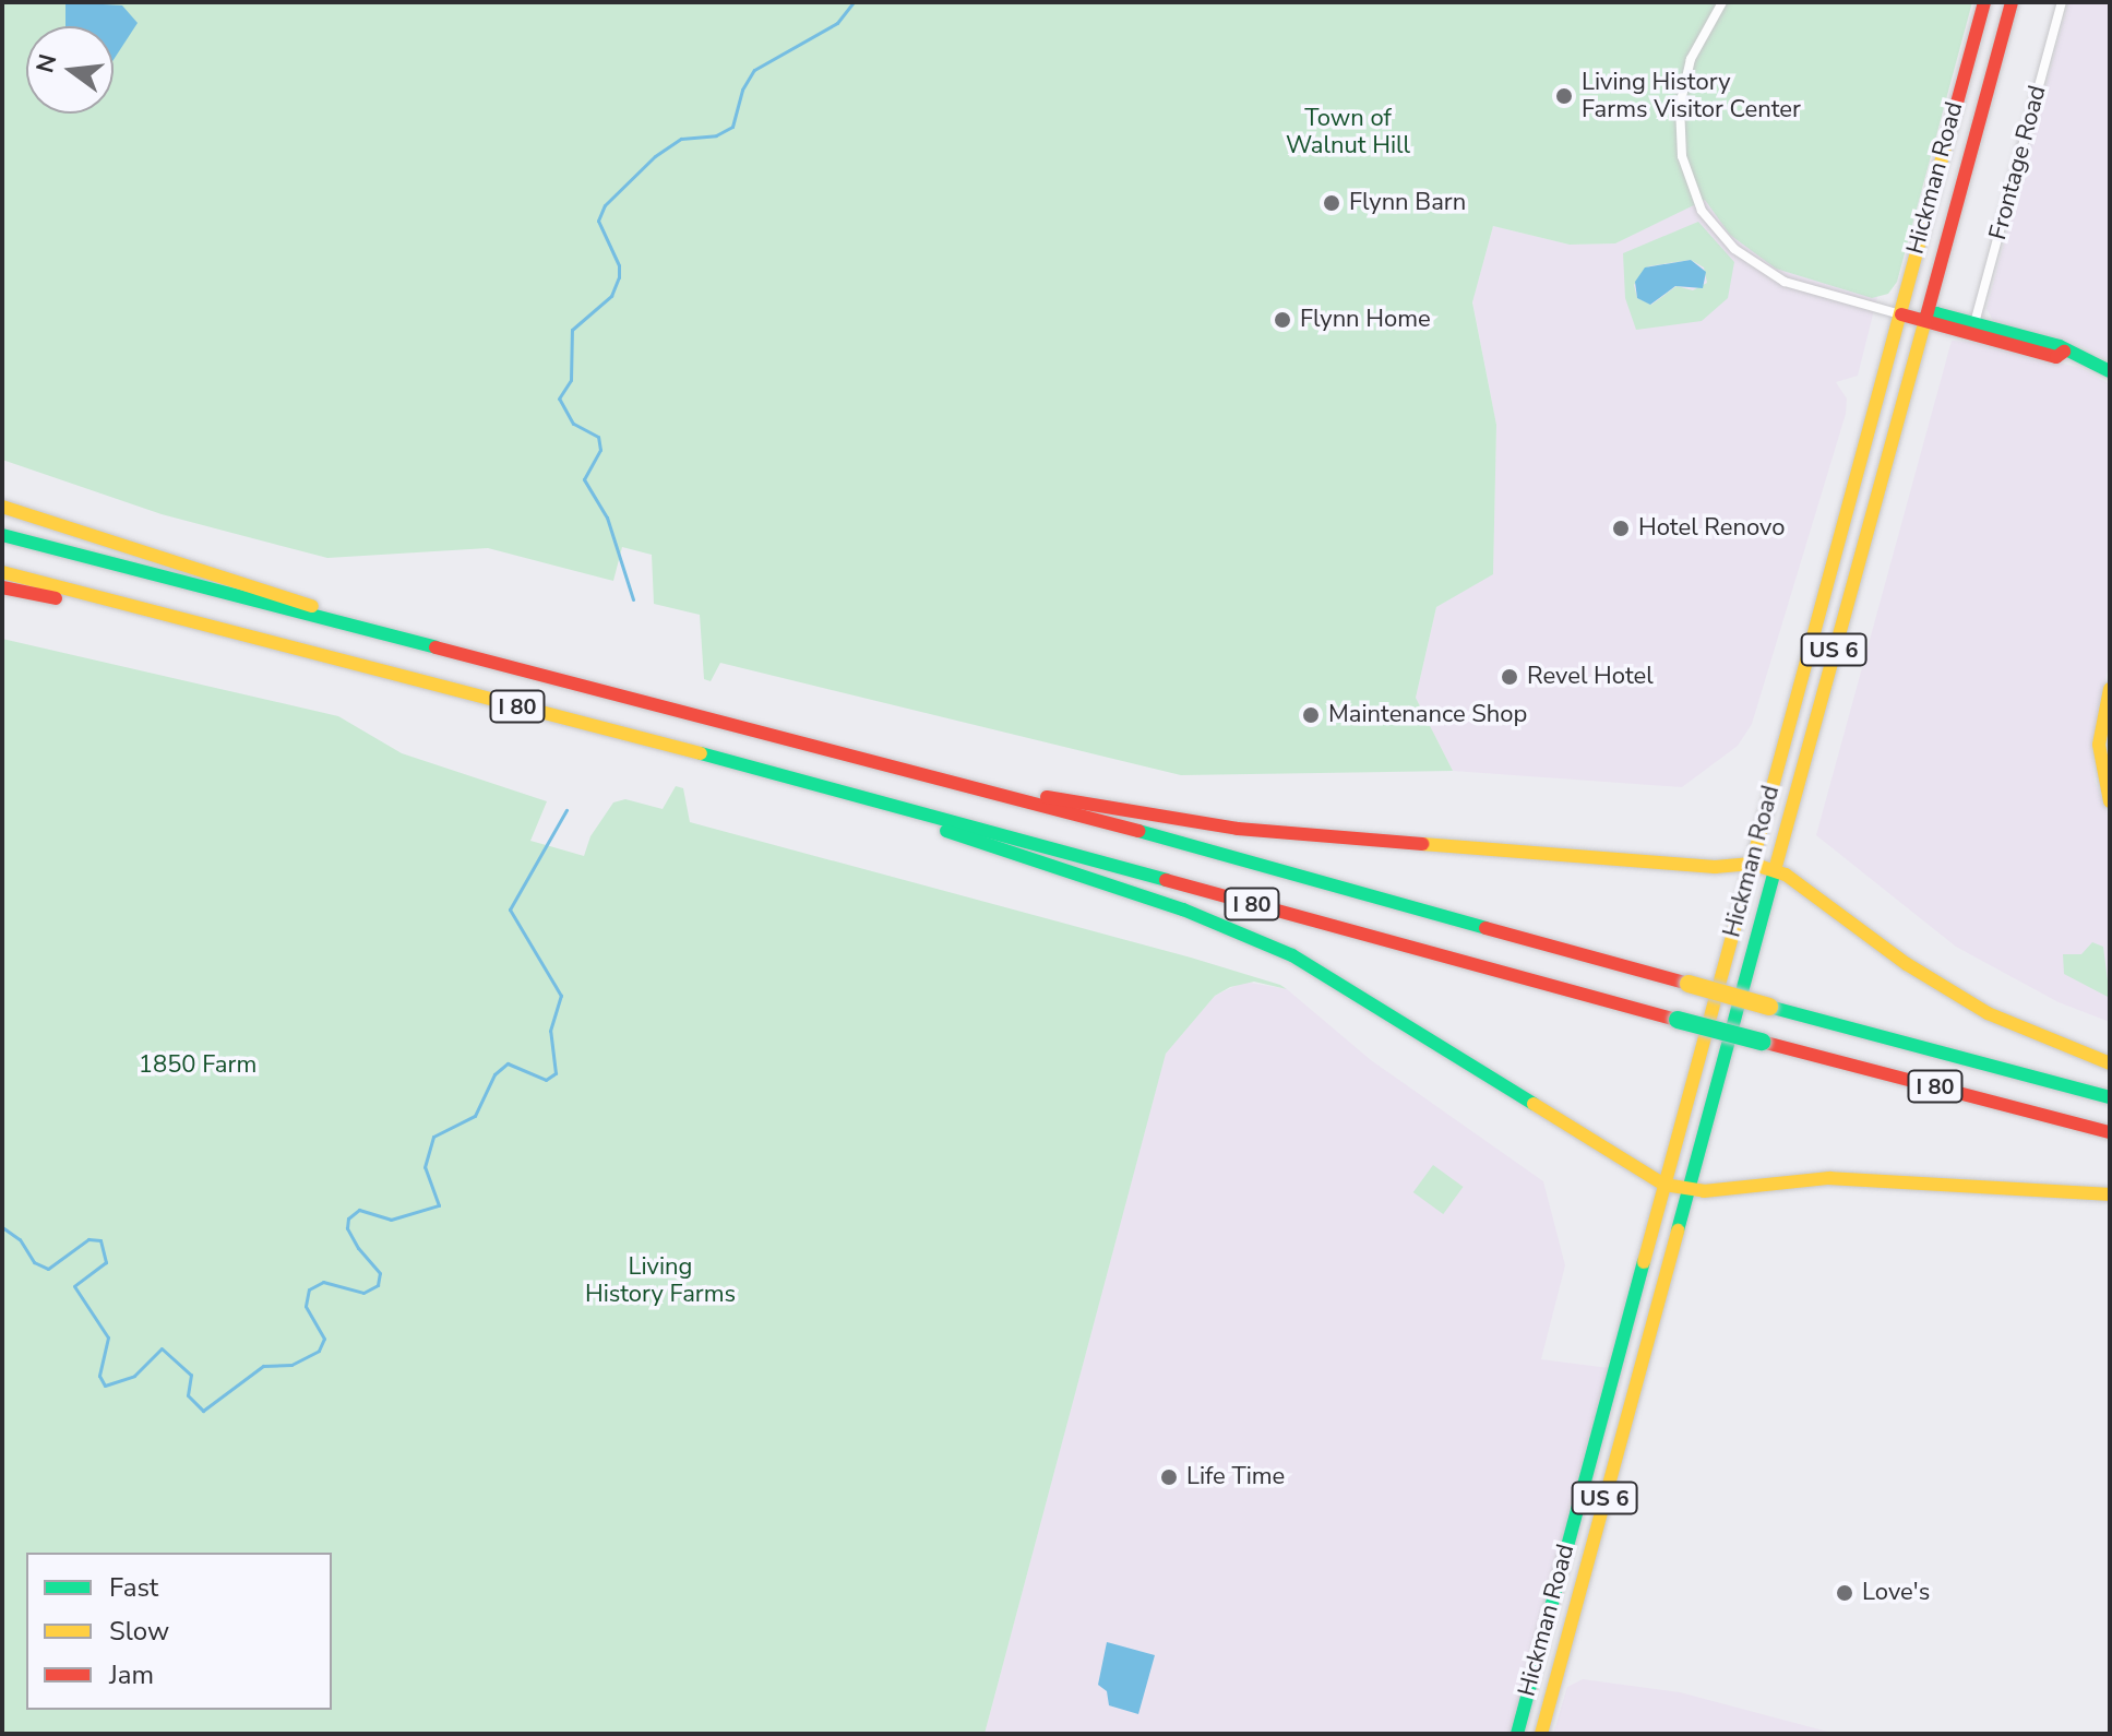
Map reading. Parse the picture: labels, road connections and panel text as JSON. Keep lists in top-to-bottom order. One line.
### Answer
{"streets":{"main road":["Hickman Road","US 6","I 80"],"street":["Frontage Road"]},"parks":["Town of Walnut Hill","1850 Farm","Living History Farms"],"places":["Living History Farms Visitor Center","Flynn Barn","Flynn Home","Hotel Renovo","Revel Hotel","Maintenance Shop","Life Time","Love's"],"legend":["Fast","Slow","Jam"],"north":"left"}
